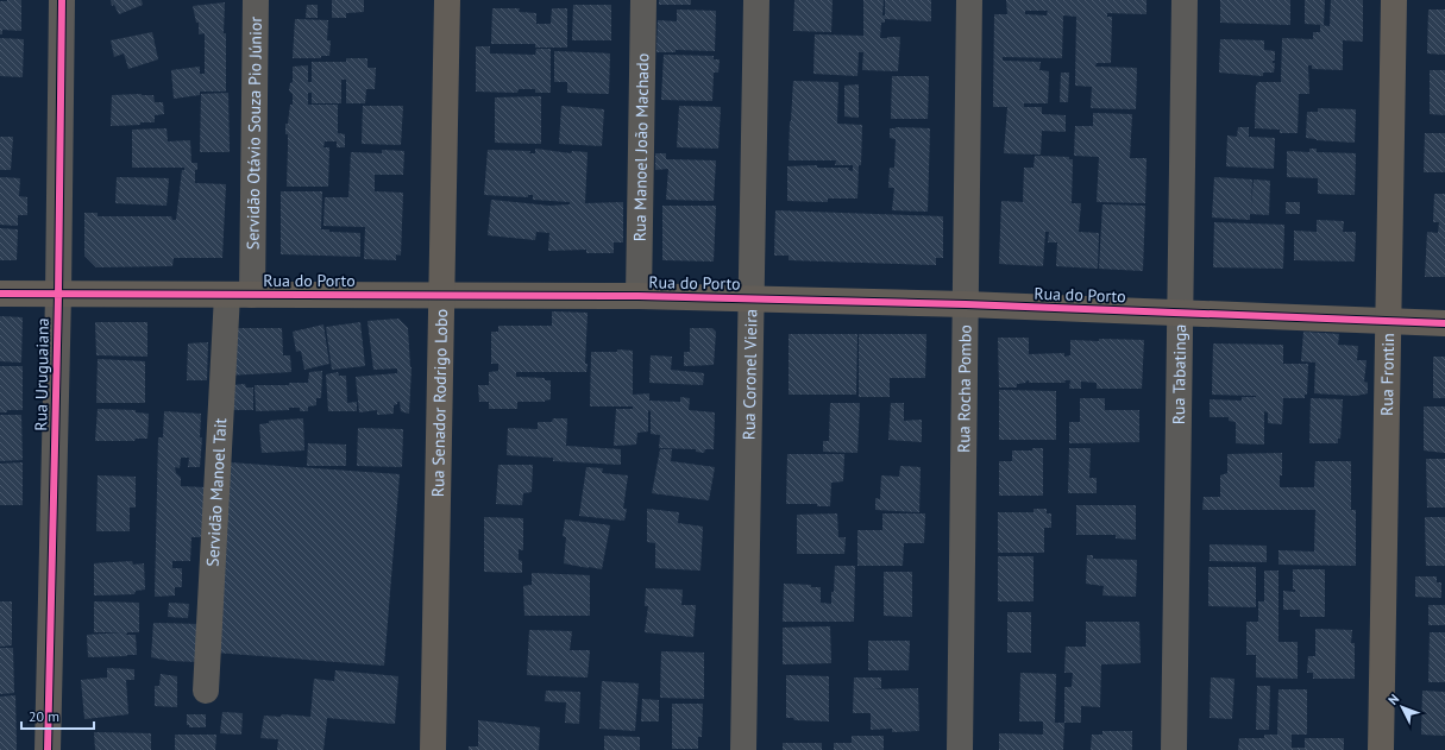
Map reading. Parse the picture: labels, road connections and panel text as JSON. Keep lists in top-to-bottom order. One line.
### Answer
{"streets":{"street":["Servidão Otávio Souza Pio Júnior","Rua Manoel João Machado","Rua do Porto","Rua Uruguaiana","Rua Coronel Vieira","Rua Tabatinga","Rua Frontin","Rua Rocha Pombo","Rua Senador Rodrigo Lobo","Servidão Manoel Tait"]},"crossings":[["Servidão Otávio Souza Pio Júnior","Rua do Porto"],["Servidão Otávio Souza Pio Júnior","Servidão Manoel Tait"],["Rua Manoel João Machado","Rua do Porto"],["Rua do Porto","Rua Uruguaiana"],["Rua do Porto","Rua Coronel Vieira"],["Rua do Porto","Rua Tabatinga"],["Rua do Porto","Rua Frontin"],["Rua do Porto","Rua Rocha Pombo"],["Rua do Porto","Rua Senador Rodrigo Lobo"],["Rua do Porto","Servidão Manoel Tait"]],"scale_bar":"20 m","north":"top left"}
